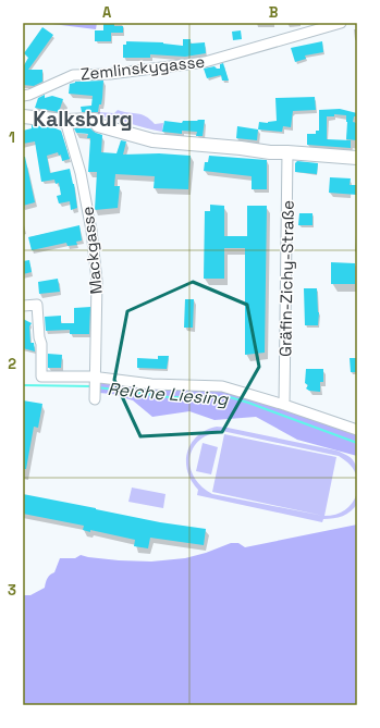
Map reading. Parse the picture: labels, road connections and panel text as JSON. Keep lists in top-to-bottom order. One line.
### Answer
{"streets":{"street":["Zemlinskygasse","Mackgasse","Gräfin-Zichy-Straße"]},"districts":["Kalksburg"],"water":["Reiche Liesing"],"grid":{"columns":["A","B"],"rows":["1","2","3"]}}
